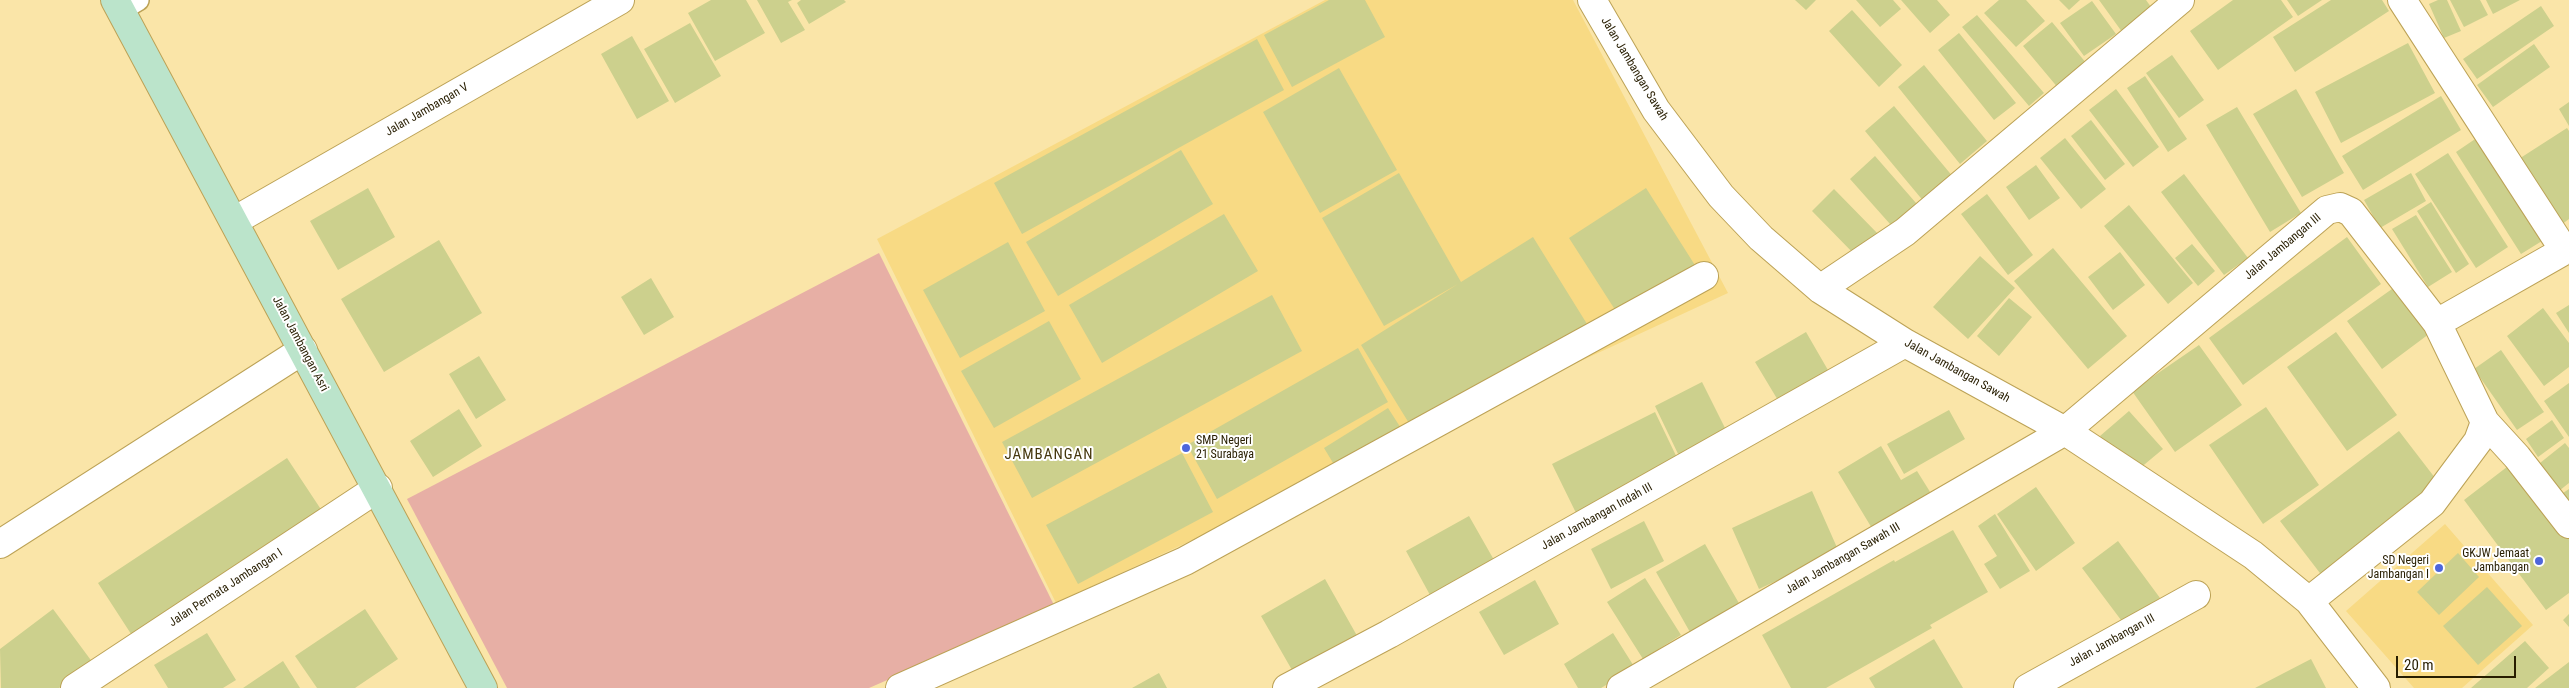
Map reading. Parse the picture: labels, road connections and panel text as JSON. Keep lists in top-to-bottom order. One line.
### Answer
{"streets":{"street":["Jalan Jambangan Sawah","Jalan Jambangan V","Jalan Jambangan III","Jalan Jambangan Asri","Jalan Jambangan Indah III","Jalan Jambangan Sawah III","Jalan Permata Jambangan I"]},"crossings":[["Jalan Jambangan Sawah","Jalan Jambangan III"],["Jalan Jambangan Sawah","Jalan Jambangan Indah III"],["Jalan Jambangan Sawah","Jalan Jambangan Sawah III"],["Jalan Jambangan V","Jalan Jambangan Asri"],["Jalan Jambangan III","Jalan Jambangan Sawah III"],["Jalan Jambangan Asri","Jalan Permata Jambangan I"]],"districts":["JAMBANGAN"],"places":["SMP Negeri 21 Surabaya","GKJW Jemaat Jambangan","SD Negeri Jambangan I"],"scale_bar":"20 m"}
